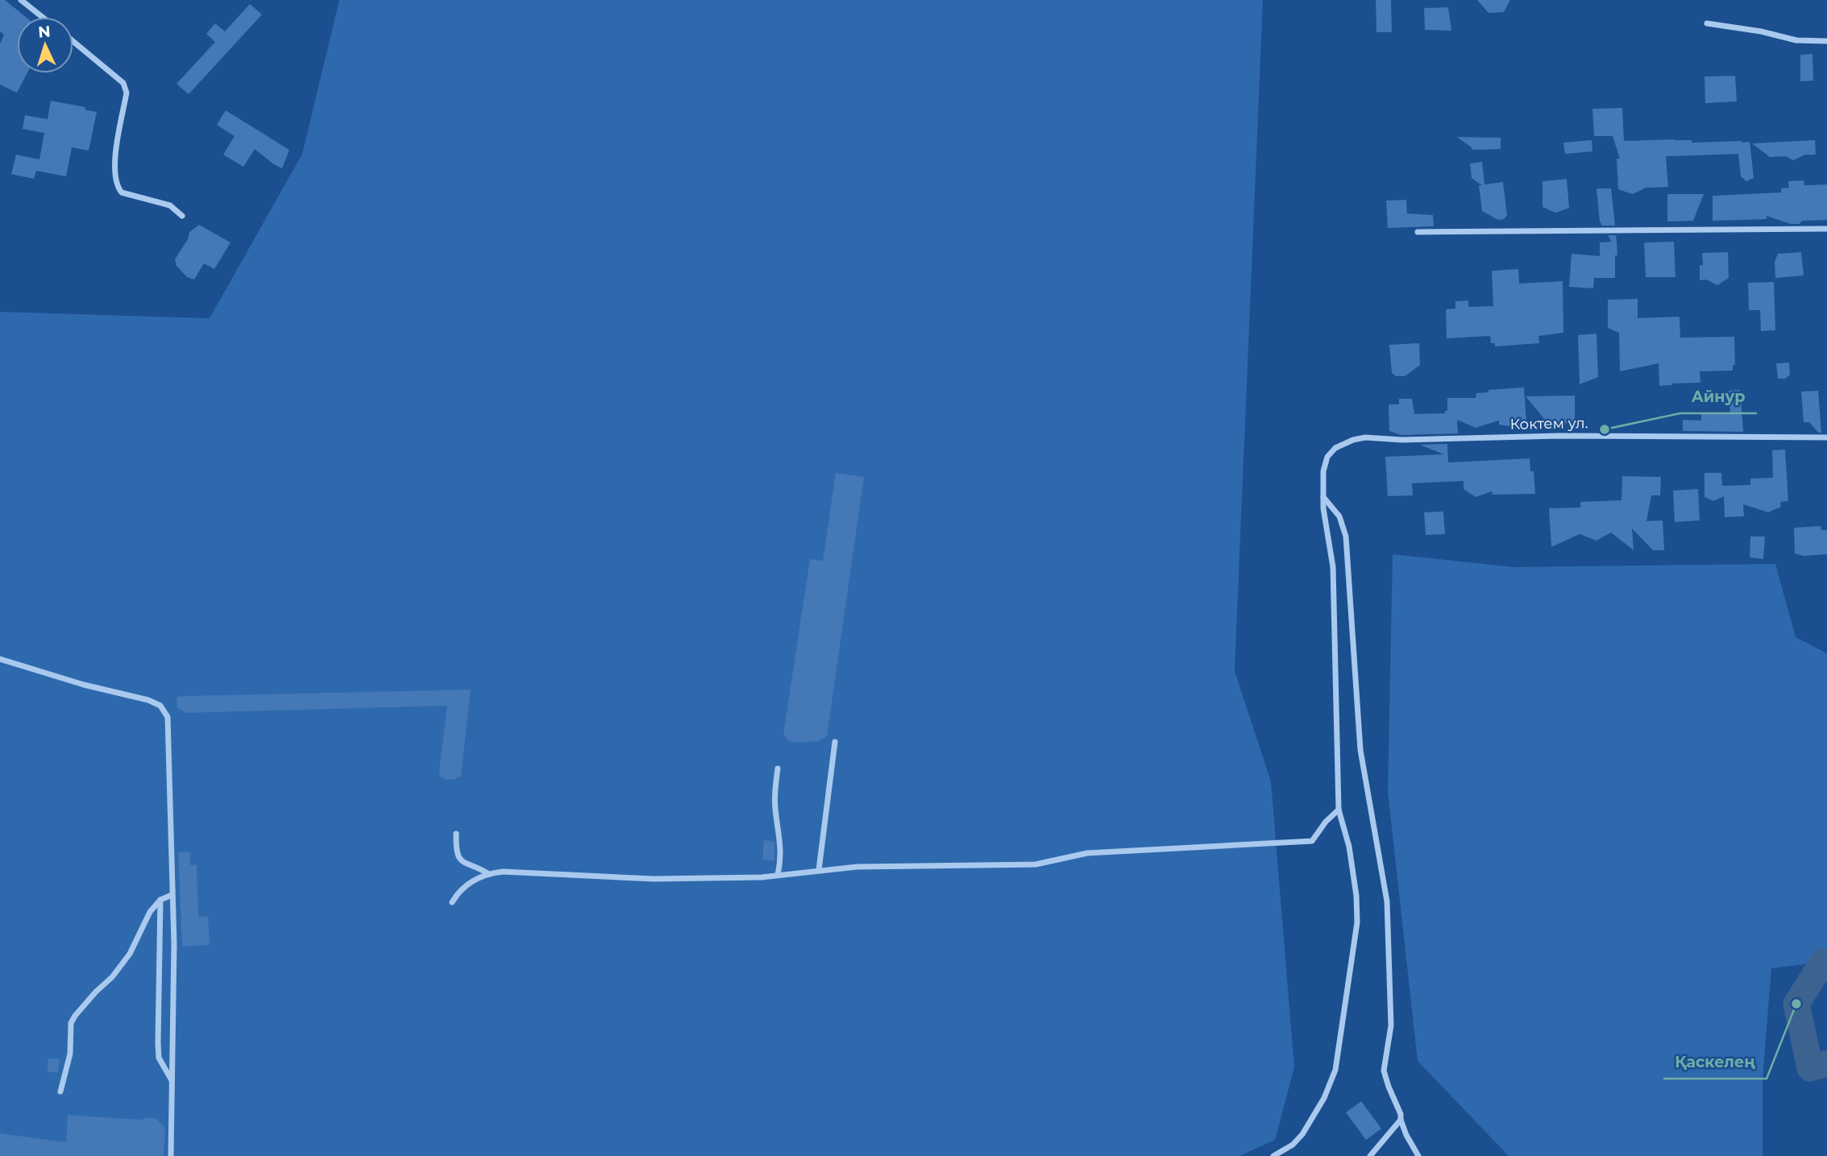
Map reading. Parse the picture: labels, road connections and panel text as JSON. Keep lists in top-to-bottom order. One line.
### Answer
{"streets":{"street":["Коктем ул."]},"places":["Айнур","Қаскелең"],"north":"top"}
